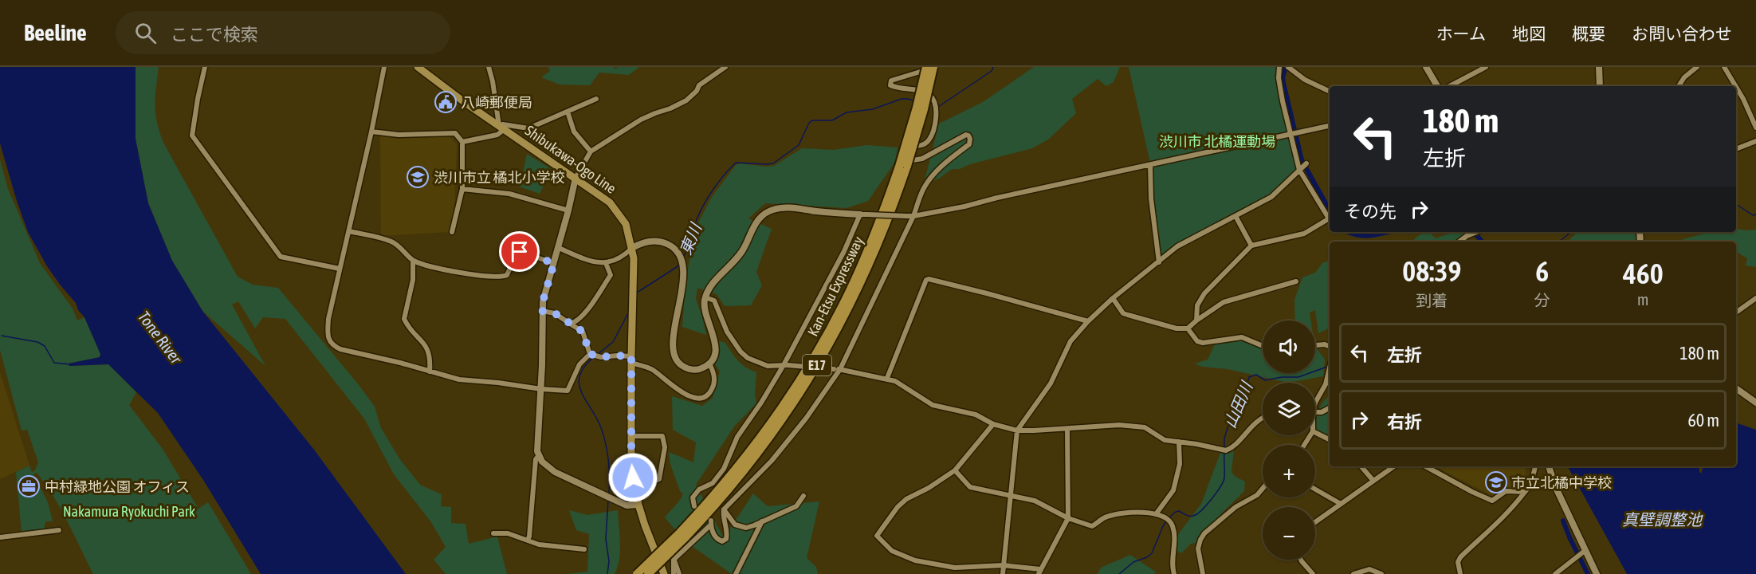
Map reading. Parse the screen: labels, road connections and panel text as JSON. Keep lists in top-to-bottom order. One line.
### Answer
{"streets":{"highway":["Kan-Etsu Expressway","E17"],"main road":["Shibukawa-Ogo Line"]},"water":["東川","Tone River","山田川","真壁調整池"],"parks":["渋川市 北橘運動場","Nakamura Ryokuchi Park"],"places":{"public building":["八崎郵便局"],"school or university":["渋川市立 橘北小学校","市立北橘中学校"],"office":["中村緑地公園 オフィス"]},"page":{"header":"Beeline","search":"ここで検索","nav":["ホーム","地図","概要","お問い合わせ"],"turn":["180 m","左折"],"then":"その先","eta":["08:39","到着","6","分","460","m"],"map_buttons":["+","−"],"list":[{"name":"左折","value":"180 m"},{"name":"右折","value":"60 m"}]}}
